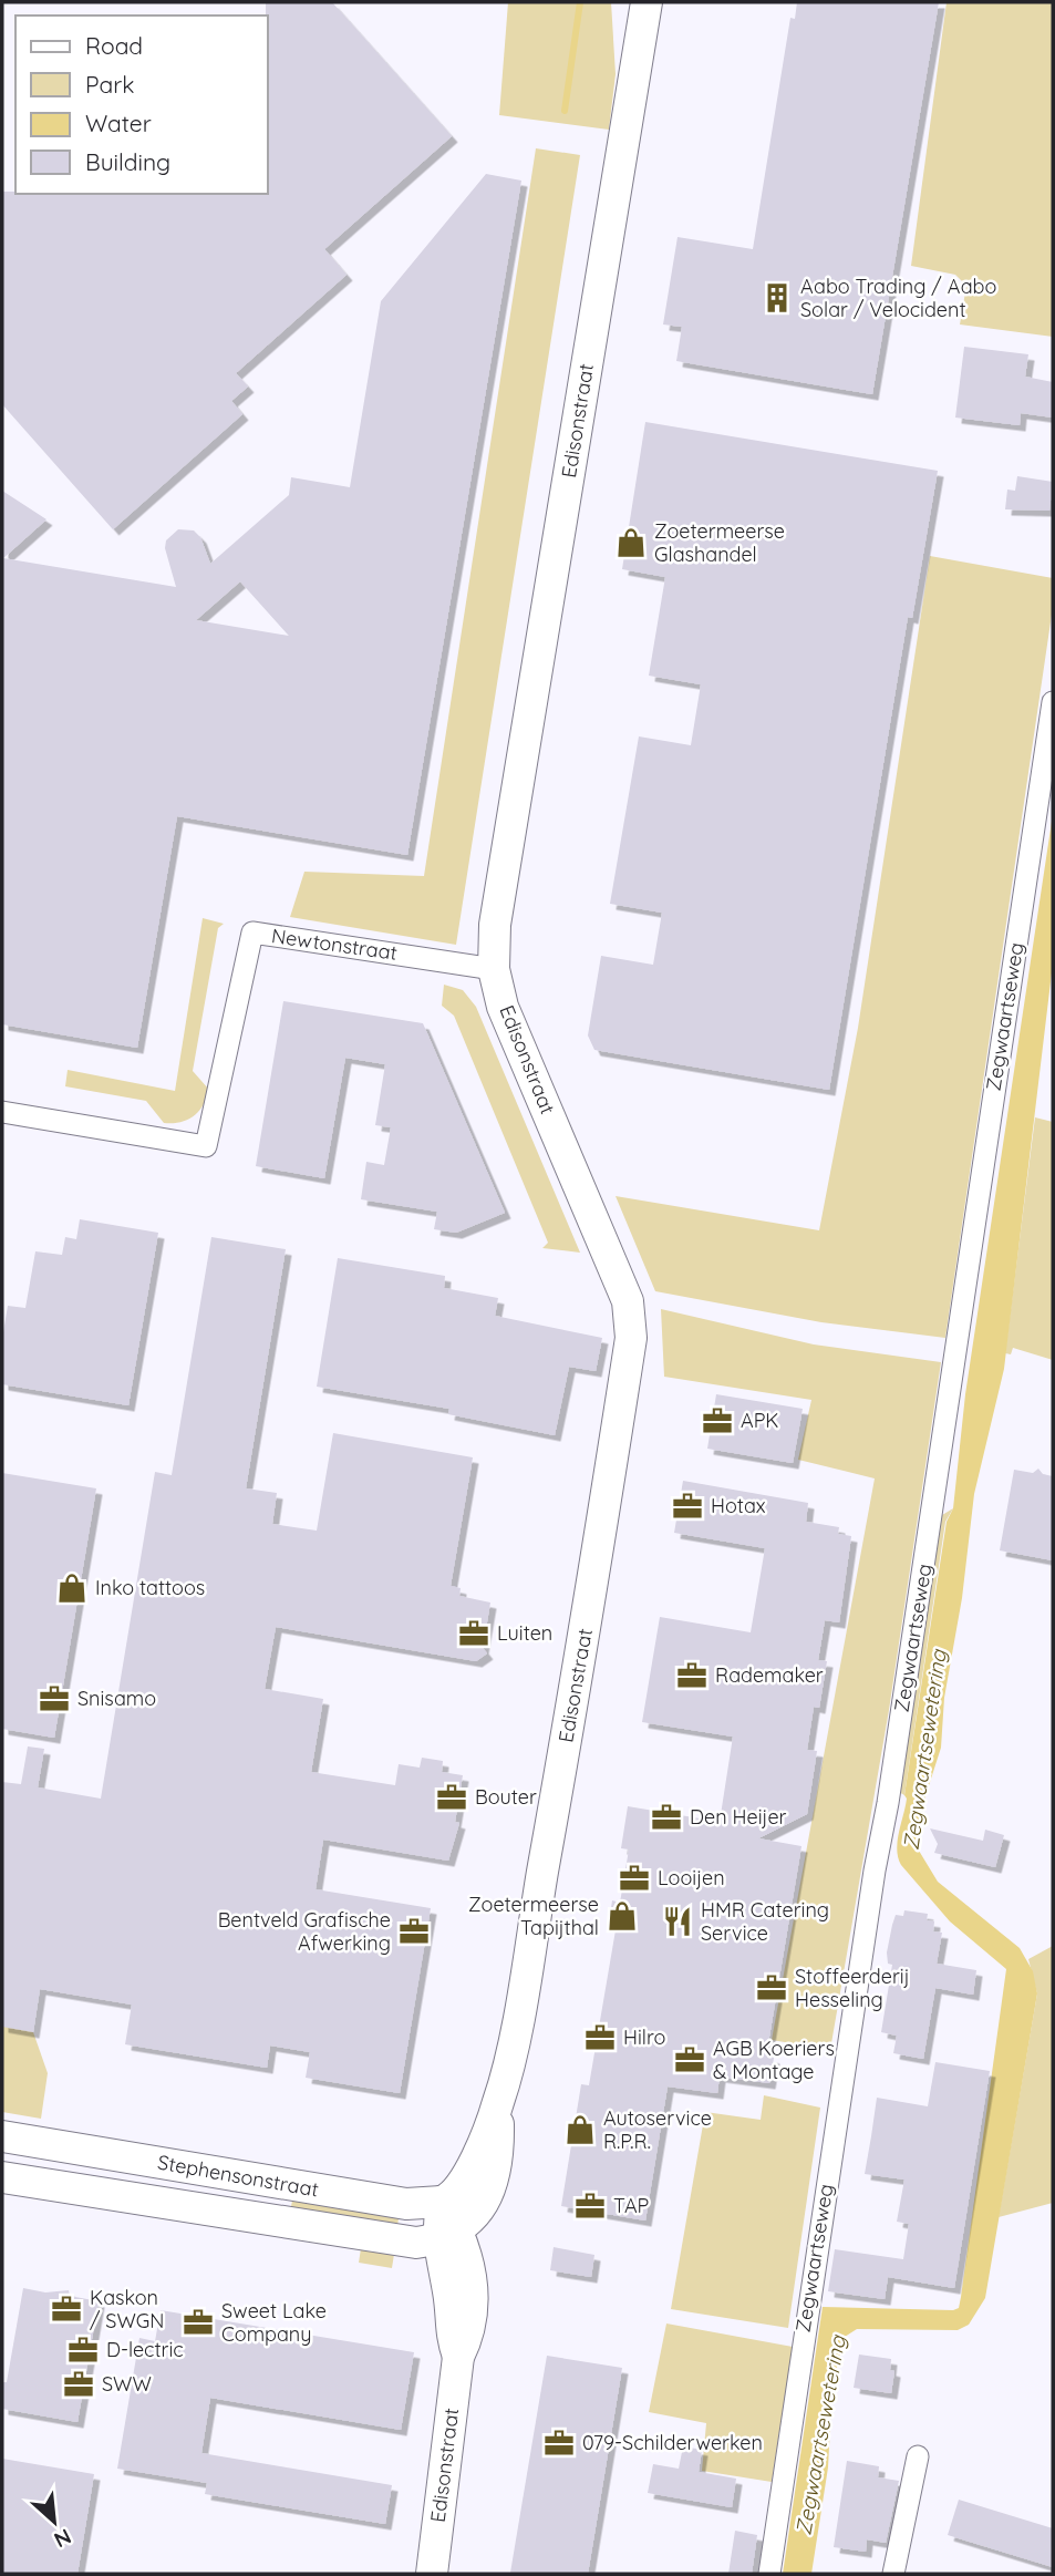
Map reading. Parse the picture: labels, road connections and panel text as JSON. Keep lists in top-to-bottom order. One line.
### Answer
{"streets":{"street":["Edisonstraat","Newtonstraat","Zegwaartseweg","Stephensonstraat"]},"crossings":[["Edisonstraat","Newtonstraat"],["Edisonstraat","Stephensonstraat"]],"water":["Zegwaartsewetering"],"places":{"building":["Aabo Trading / Aabo Solar / Velocident"],"shop":["Zoetermeerse Glashandel","Inko tattoos","Zoetermeerse Tapijthal","Autoservice R.P.R."],"office":["APK","Hotax","Luiten","Rademaker","Snisamo","Bouter","Den Heijer","Looijen","Bentveld Grafische Afwerking","Stoffeerderij Hesseling","Hilro","AGB Koeriers & Montage","TAP","Kaskon / SWGN","Sweet Lake Company","D-lectric","SWW","079-Schilderwerken"],"restaurant":["HMR Catering Service"]},"legend":["Road","Park","Water","Building"],"north":"bottom right"}
